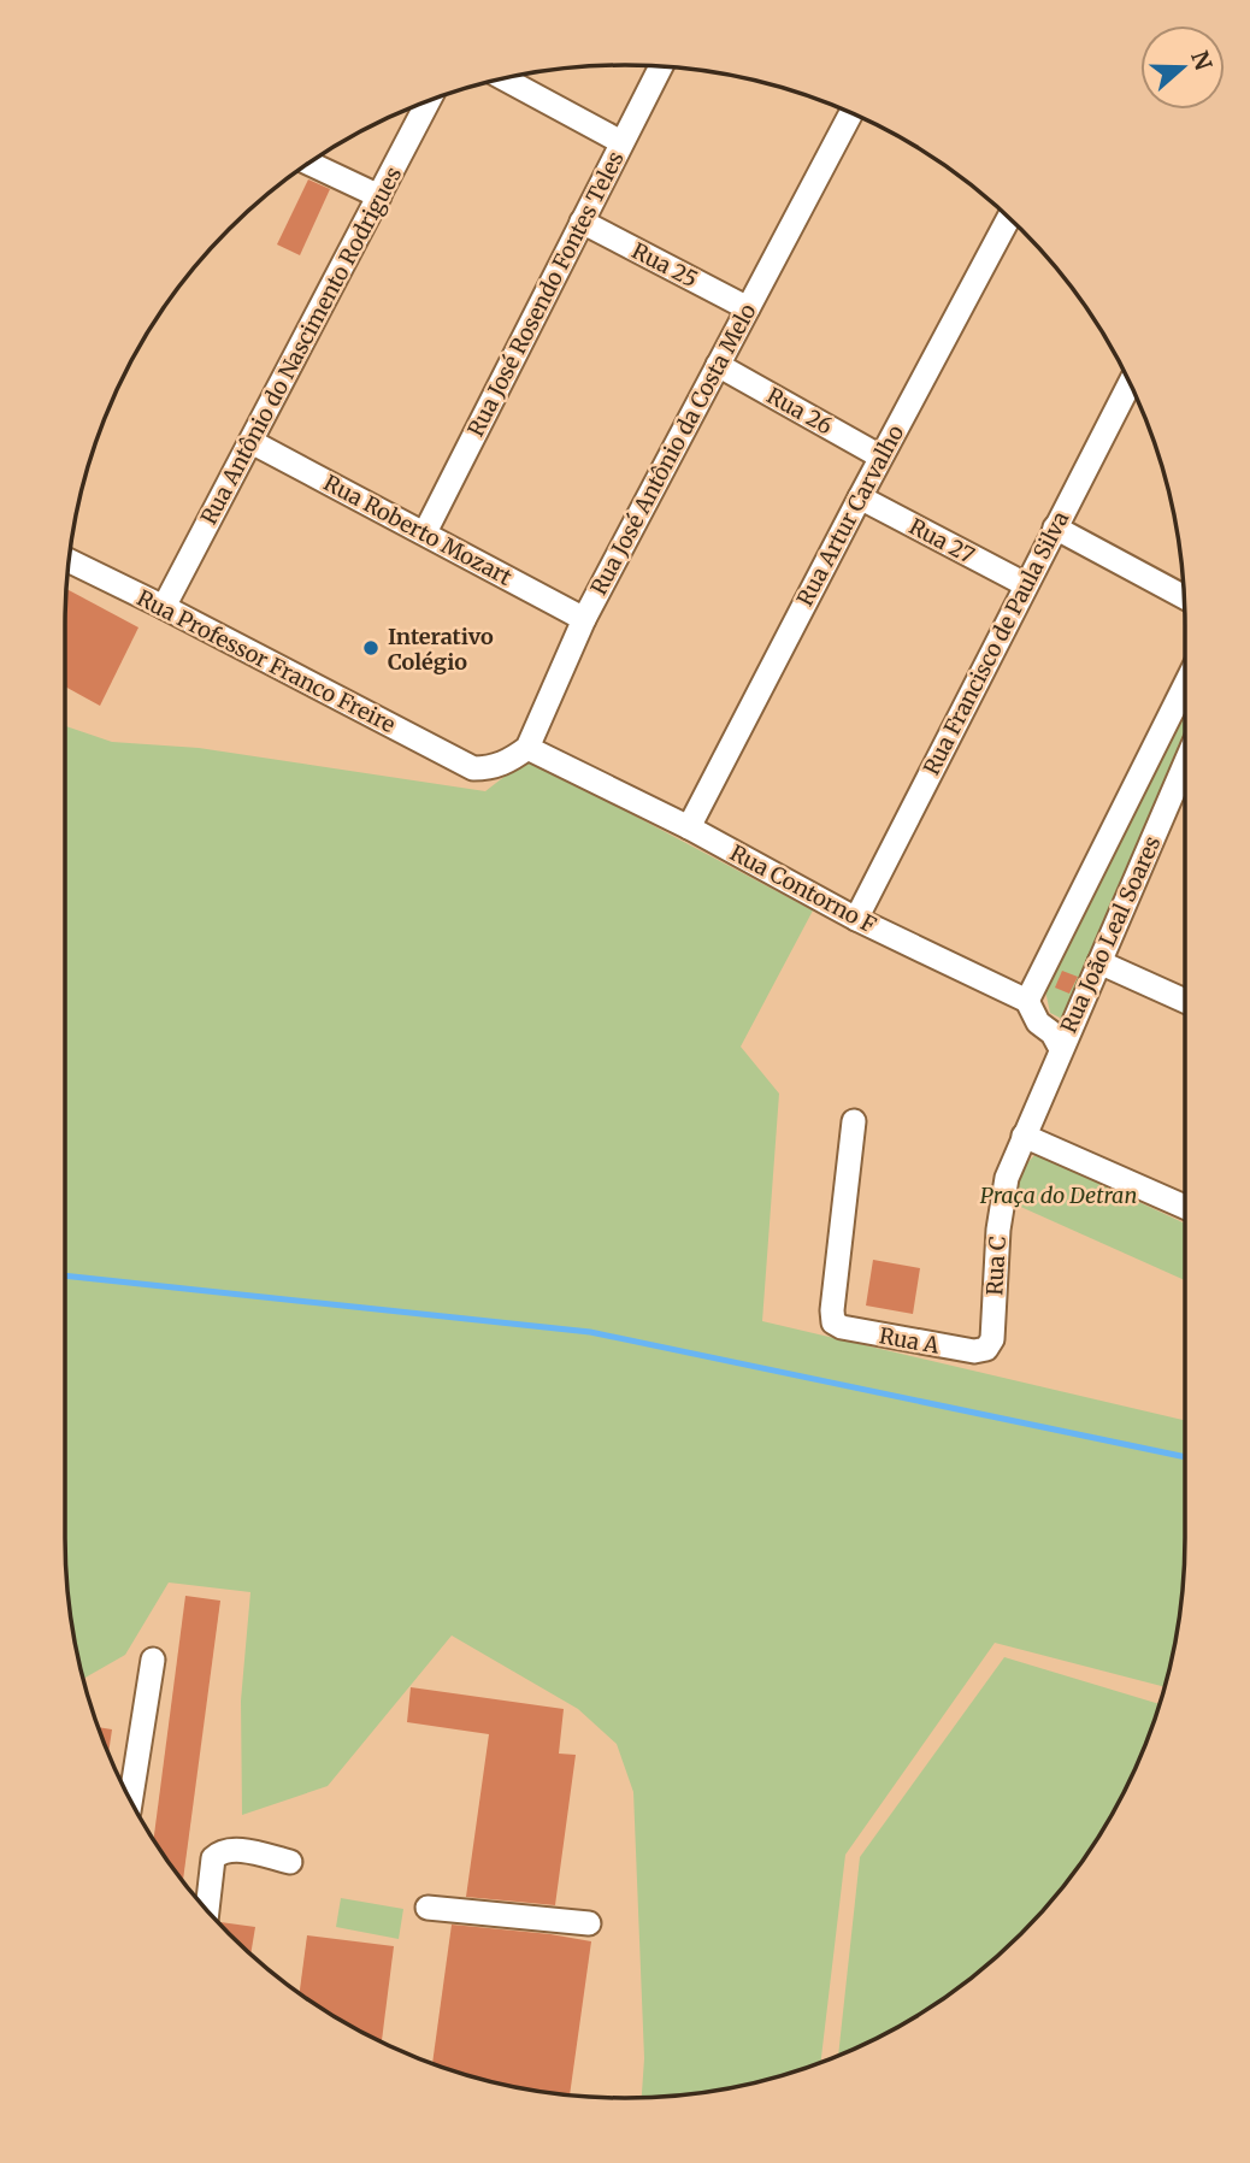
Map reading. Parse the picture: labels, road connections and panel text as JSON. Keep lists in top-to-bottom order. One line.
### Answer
{"streets":{"street":["Rua 25","Rua José Rosendo Fontes Teles","Rua Antônio do Nascimento Rodrigues","Rua 26","Rua José Antônio da Costa Melo","Rua Artur Carvalho","Rua Roberto Mozart","Rua 27","Rua Francisco de Paula Silva","Rua Professor Franco Freire","Rua Contorno F","Rua João Leal Soares","Rua C","Rua A"]},"crossings":[["Rua 25","Rua José Rosendo Fontes Teles"],["Rua 25","Rua José Antônio da Costa Melo"],["Rua José Rosendo Fontes Teles","Rua Roberto Mozart"],["Rua Antônio do Nascimento Rodrigues","Rua Roberto Mozart"],["Rua Antônio do Nascimento Rodrigues","Rua Professor Franco Freire"],["Rua 26","Rua José Antônio da Costa Melo"],["Rua 26","Rua Artur Carvalho"],["Rua José Antônio da Costa Melo","Rua Roberto Mozart"],["Rua José Antônio da Costa Melo","Rua Professor Franco Freire"],["Rua José Antônio da Costa Melo","Rua Contorno F"],["Rua Artur Carvalho","Rua 27"],["Rua Artur Carvalho","Rua Contorno F"],["Rua 27","Rua Francisco de Paula Silva"],["Rua Francisco de Paula Silva","Rua Contorno F"],["Rua Professor Franco Freire","Rua Contorno F"],["Rua Contorno F","Rua João Leal Soares"],["Rua João Leal Soares","Rua C"],["Rua C","Rua A"]],"parks":["Praça do Detran"],"places":["Interativo Colégio"],"north":"right"}
